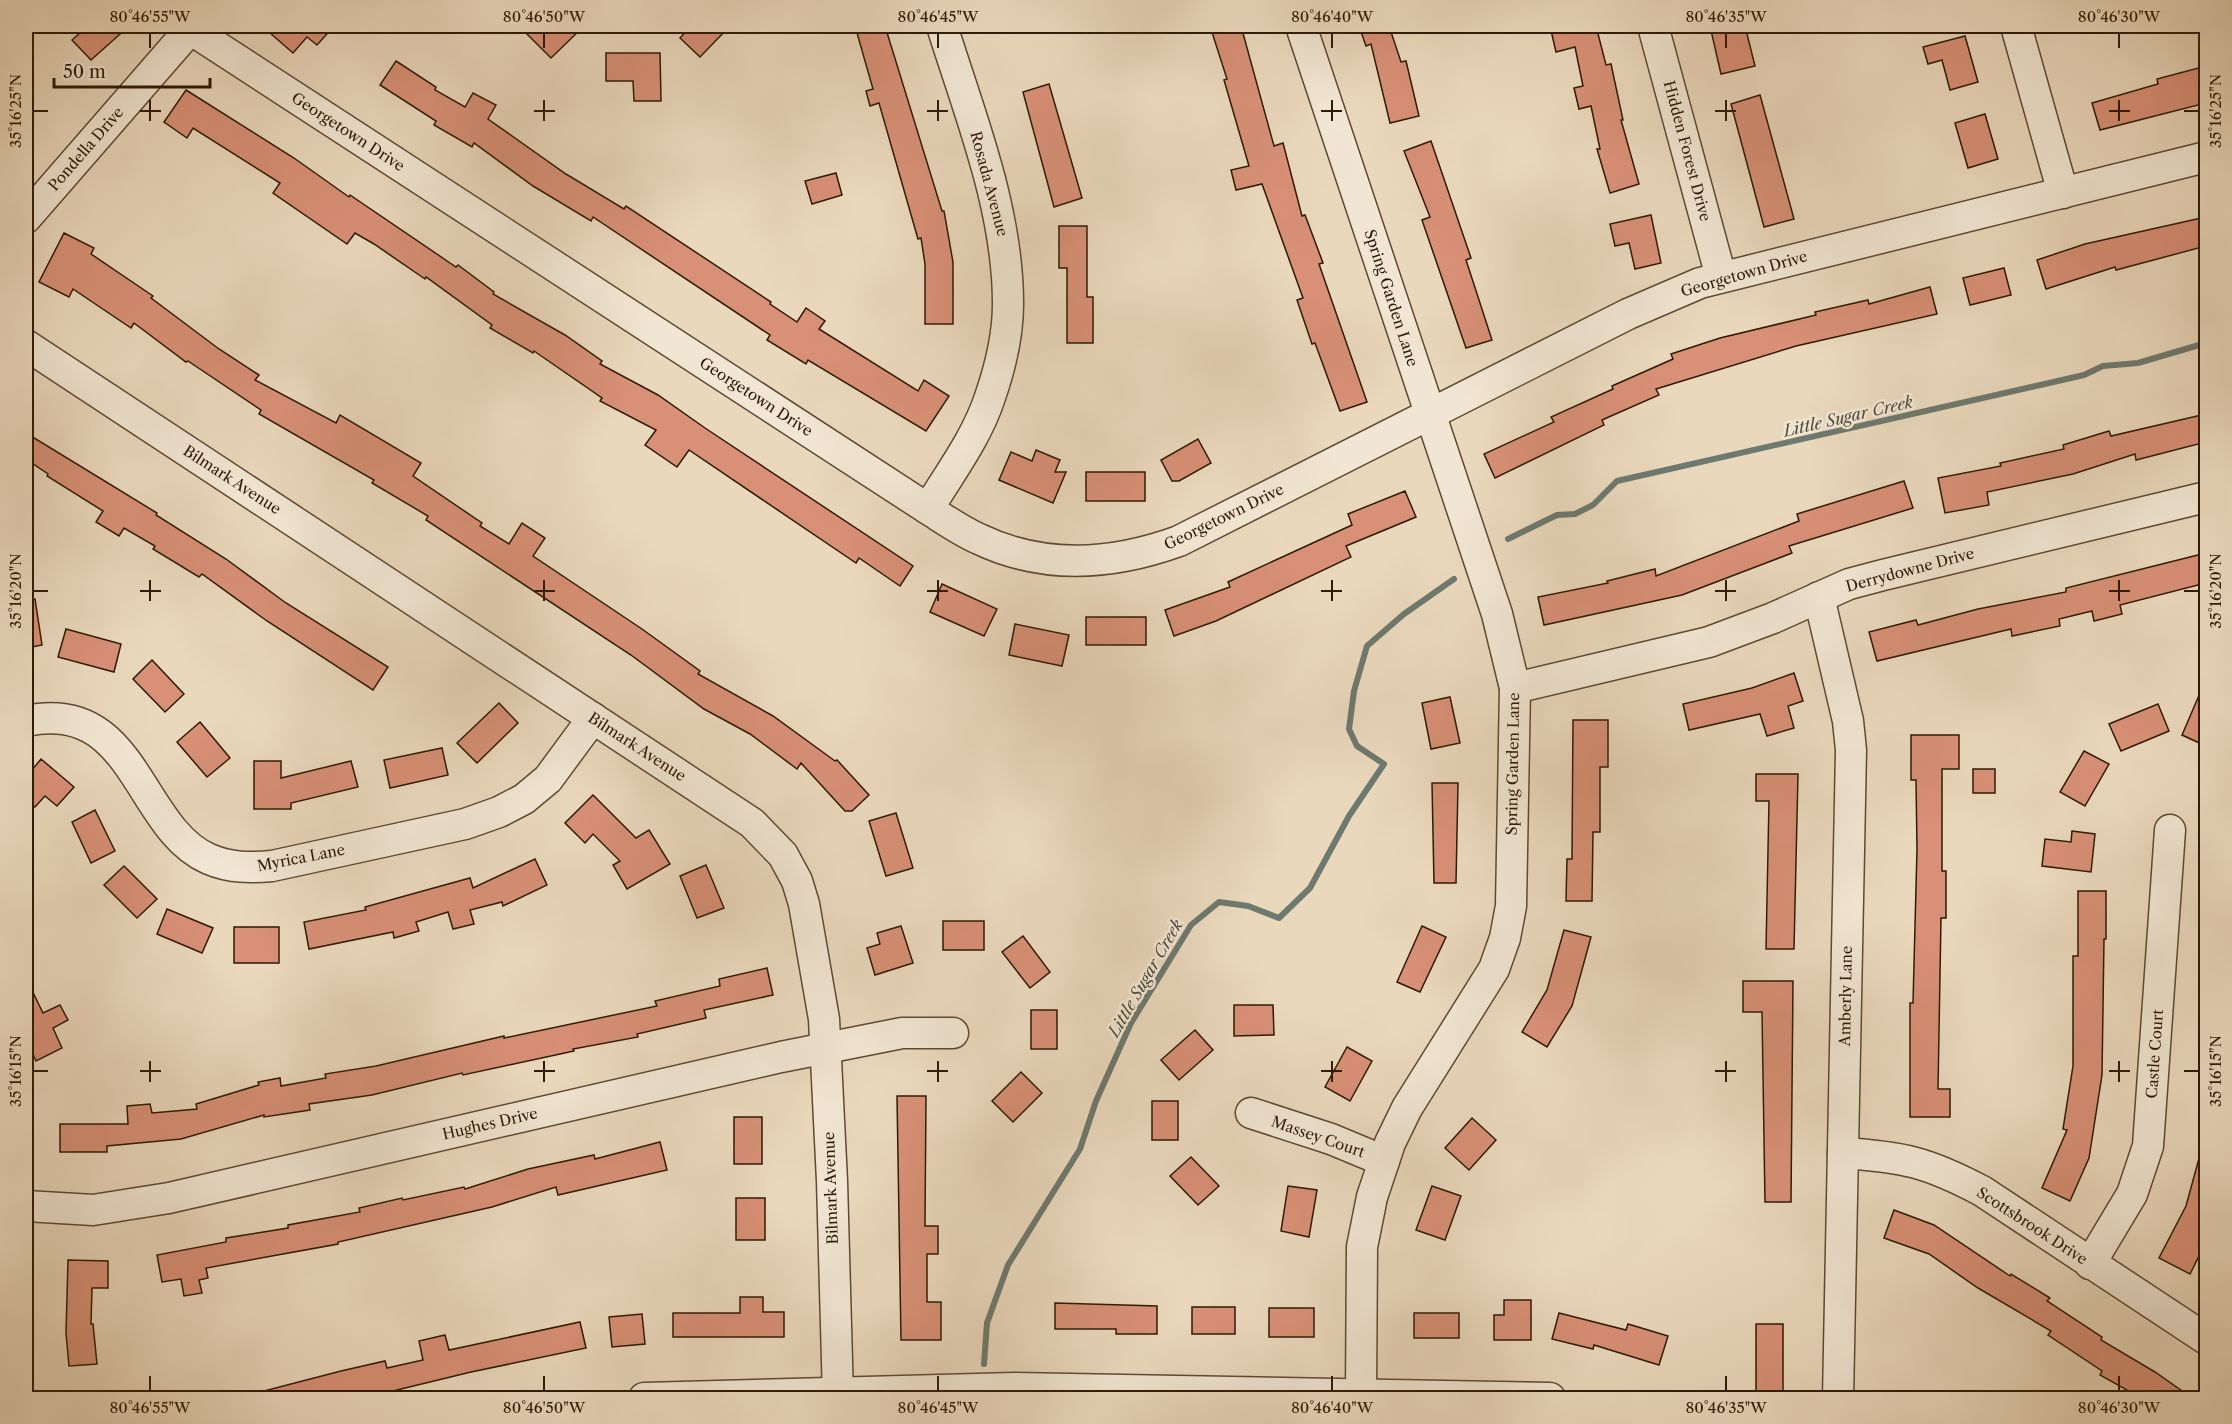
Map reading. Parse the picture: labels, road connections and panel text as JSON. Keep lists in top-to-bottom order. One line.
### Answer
{"streets":{"street":["Georgetown Drive","Pondella Drive","Hidden Forest Drive","Rosada Avenue","Spring Garden Lane","Bilmark Avenue","Derrydowne Drive","Myrica Lane","Amberly Lane","Castle Court","Hughes Drive","Massey Court","Scottsbrook Drive"]},"crossings":[["Georgetown Drive","Pondella Drive"],["Georgetown Drive","Hidden Forest Drive"],["Georgetown Drive","Rosada Avenue"],["Georgetown Drive","Spring Garden Lane"],["Spring Garden Lane","Derrydowne Drive"],["Spring Garden Lane","Massey Court"],["Bilmark Avenue","Myrica Lane"],["Bilmark Avenue","Hughes Drive"],["Derrydowne Drive","Amberly Lane"],["Amberly Lane","Scottsbrook Drive"],["Castle Court","Scottsbrook Drive"]],"water":["Little Sugar Creek"],"scale_bar":"50 m","coordinates":["80°46'55\"W","80°46'50\"W","80°46'45\"W","80°46'40\"W","80°46'35\"W","80°46'30\"W","35°16'25\"N","35°16'20\"N","35°16'15\"N"]}
